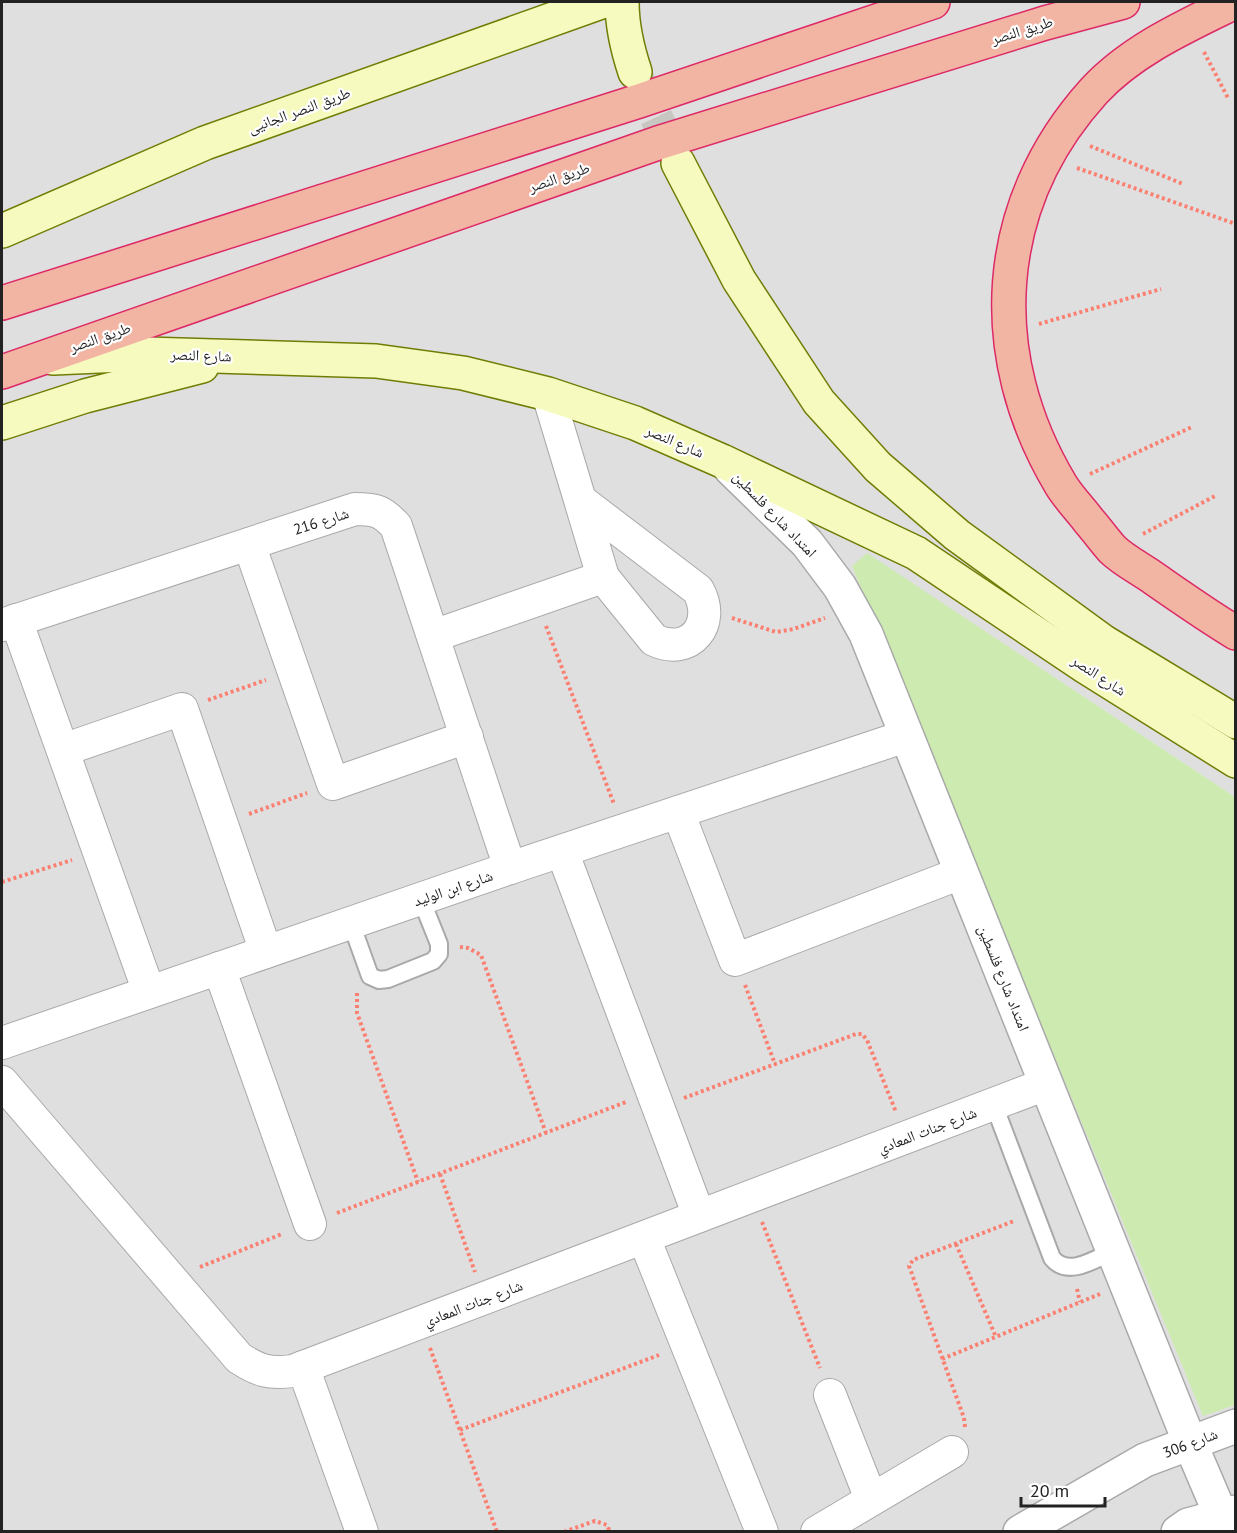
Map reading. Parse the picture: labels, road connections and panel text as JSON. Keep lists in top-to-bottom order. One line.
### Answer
{"streets":{"highway":["طريق النصر"],"main road":["طريق النصر الجانيى","شارع النصر"],"street":["امتداد شارع فلسطين","شارع 216","شارع ابن الوليد","شارع جنات المعادي","شارع 306"]},"crossings":[["طريق النصر","شارع النصر"],["شارع النصر","امتداد شارع فلسطين"],["امتداد شارع فلسطين","شارع ابن الوليد"],["امتداد شارع فلسطين","شارع جنات المعادي"],["امتداد شارع فلسطين","شارع 306"],["شارع 216","شارع ابن الوليد"]],"scale_bar":"20 m"}
